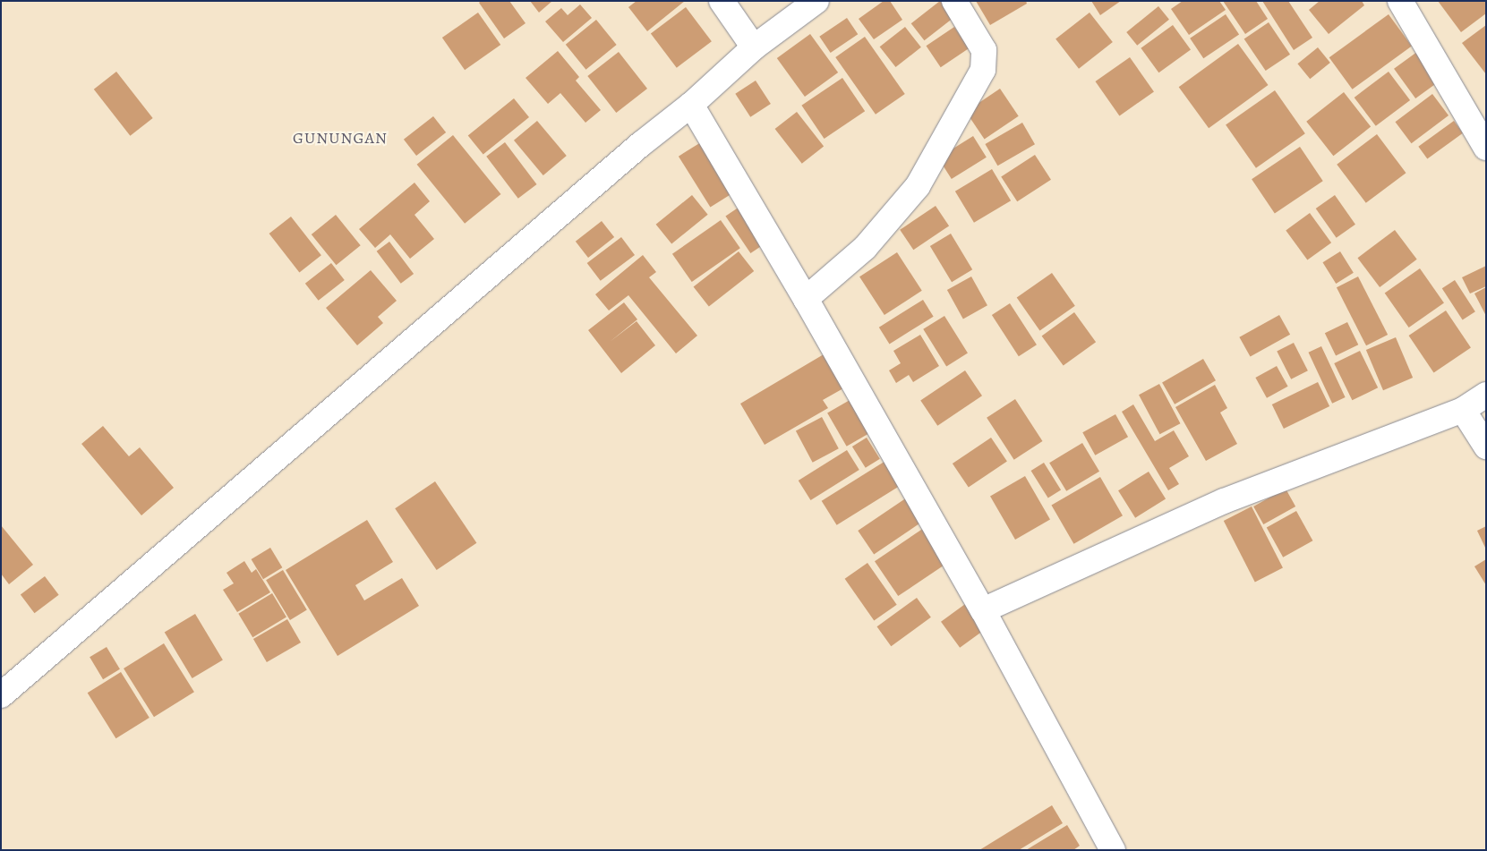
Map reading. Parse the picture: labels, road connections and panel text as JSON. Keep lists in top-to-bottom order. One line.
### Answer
{"districts":["GUNUNGAN"]}
